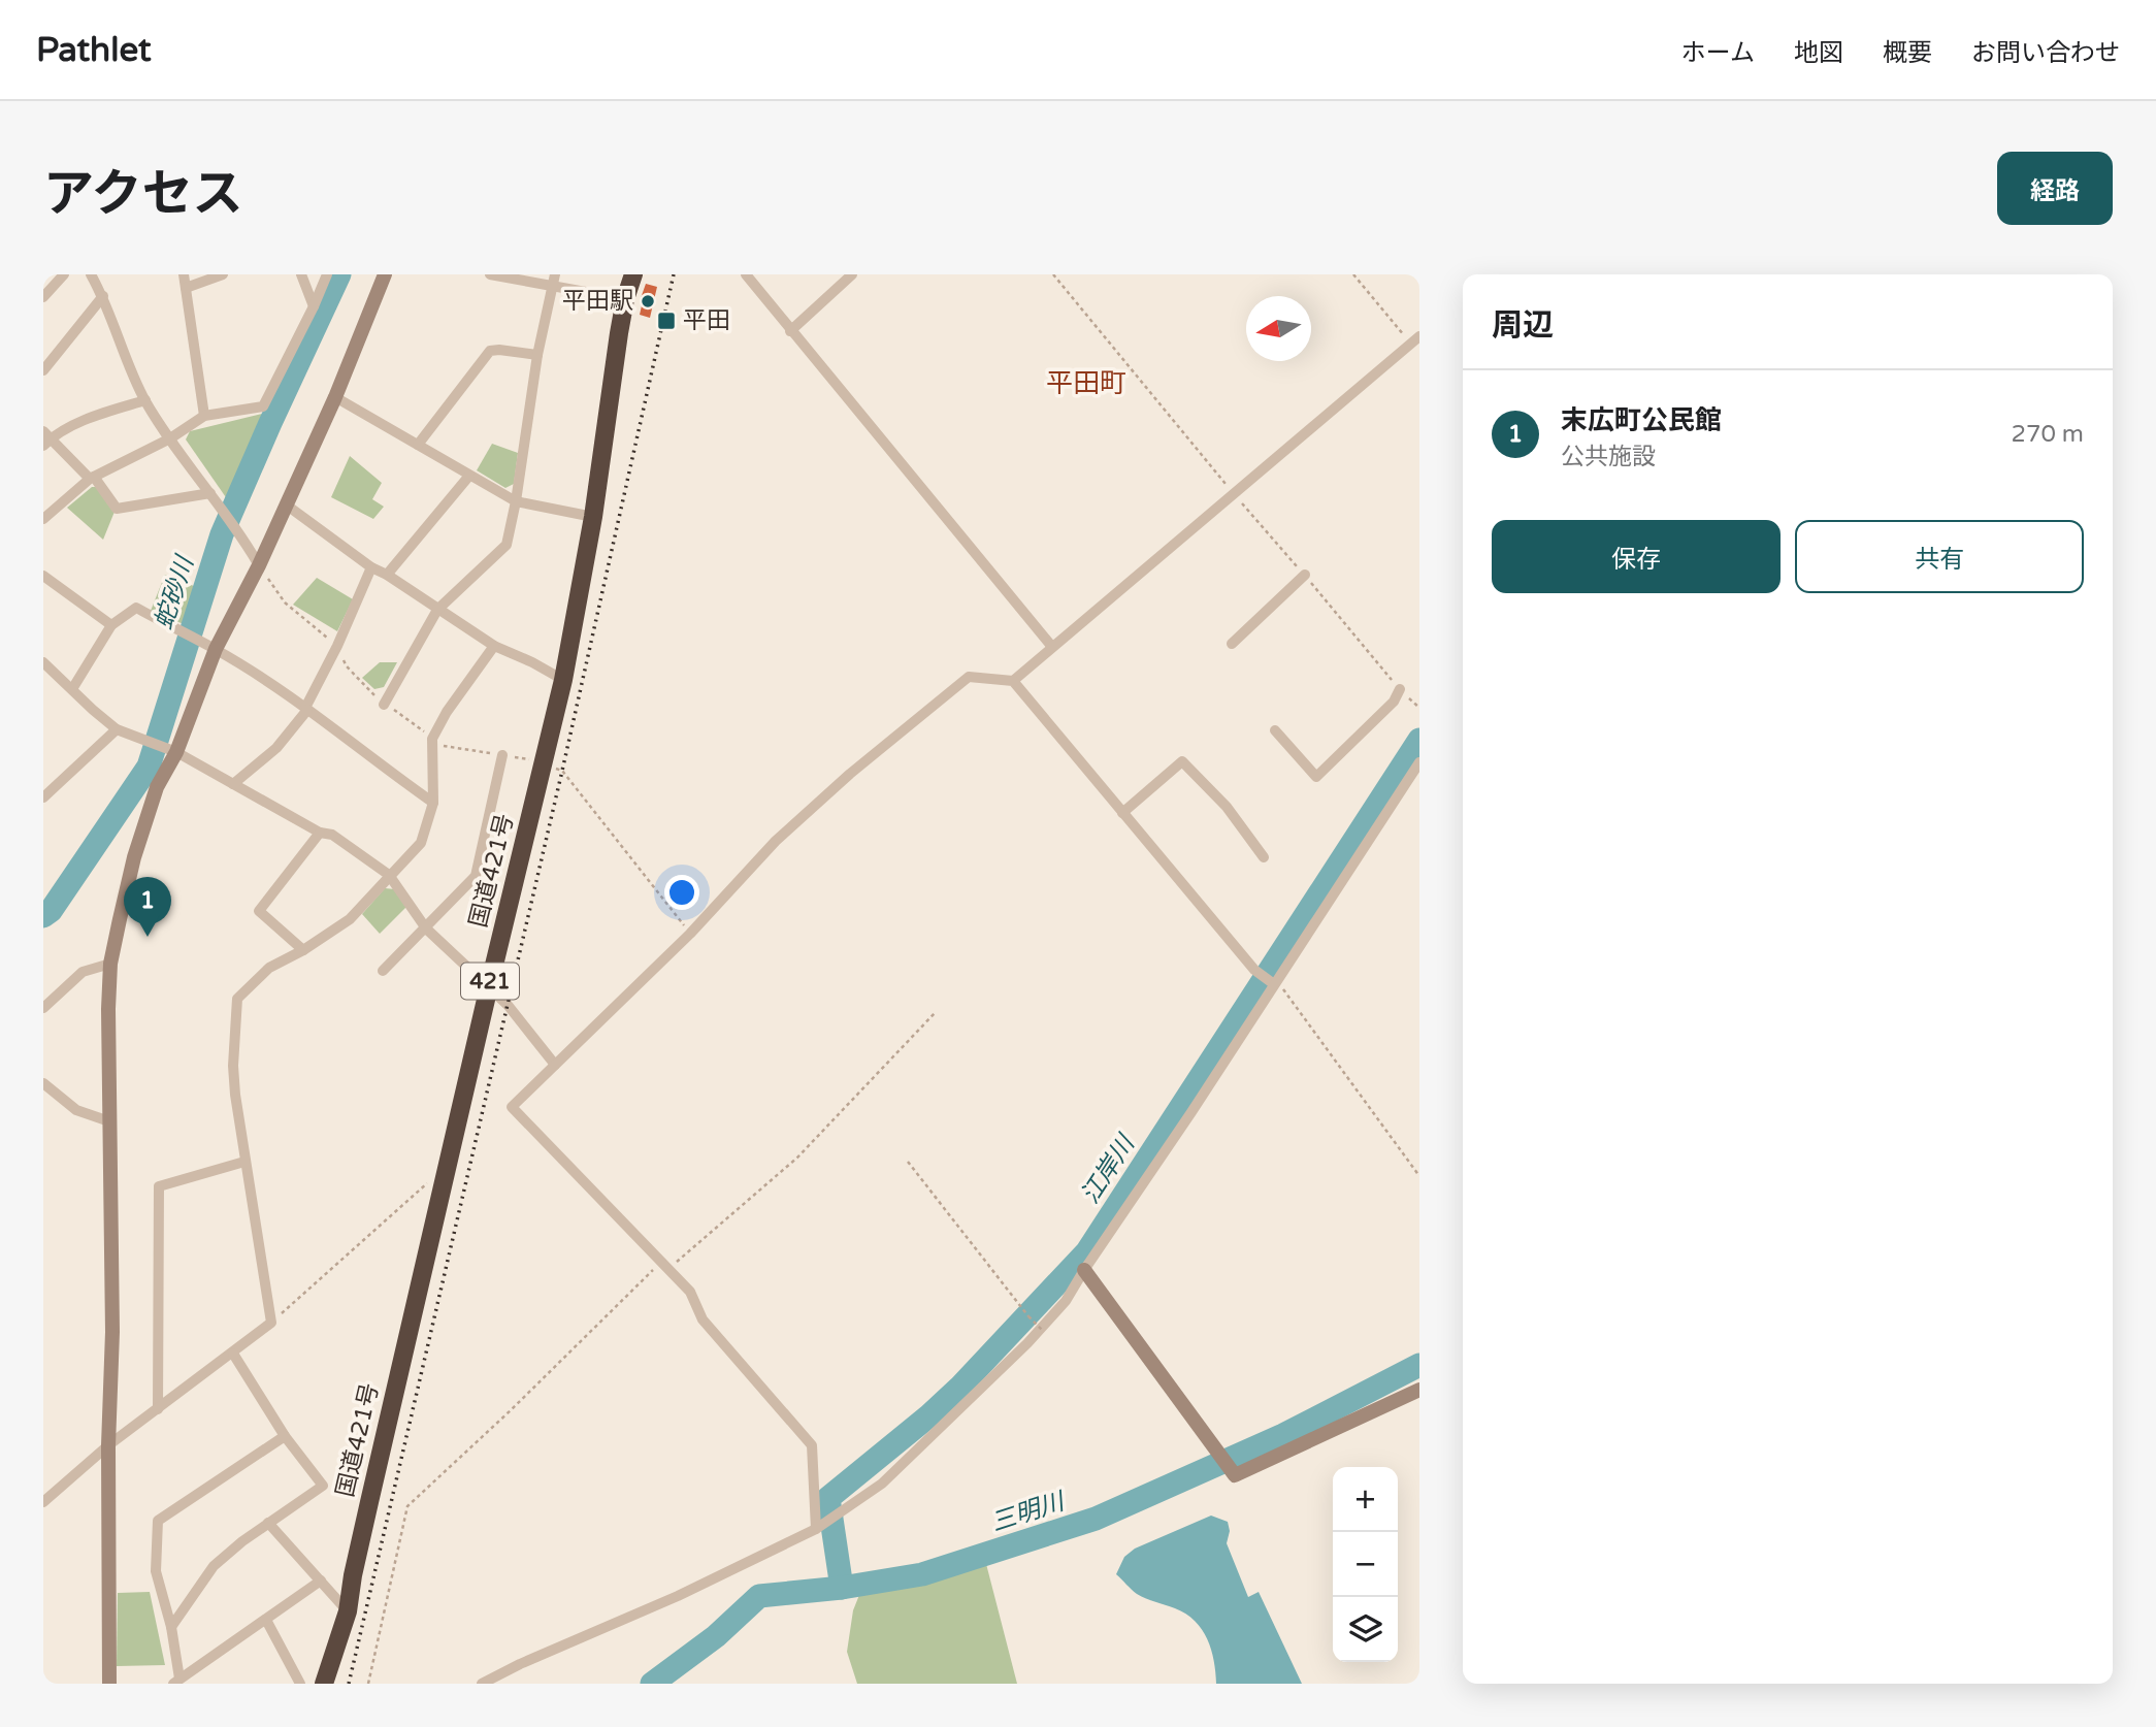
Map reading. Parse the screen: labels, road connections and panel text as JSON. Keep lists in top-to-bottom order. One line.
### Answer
{"streets":{"highway":["国道421号","421"]},"districts":["平田町"],"water":["蛇砂川","江岸川","三明川"],"places":{"other":["平田駅"],"transit":["平田"]},"north":"left","page":{"header":"Pathlet","nav":["ホーム","地図","概要","お問い合わせ"],"title":"アクセス","buttons":["経路",["保存","共有"]],"heading":"周辺","list":[{"mark":"1","name":"末広町公民館","note":"公共施設","value":"270 m"}],"pins":"1","map_buttons":["+","−"]}}
